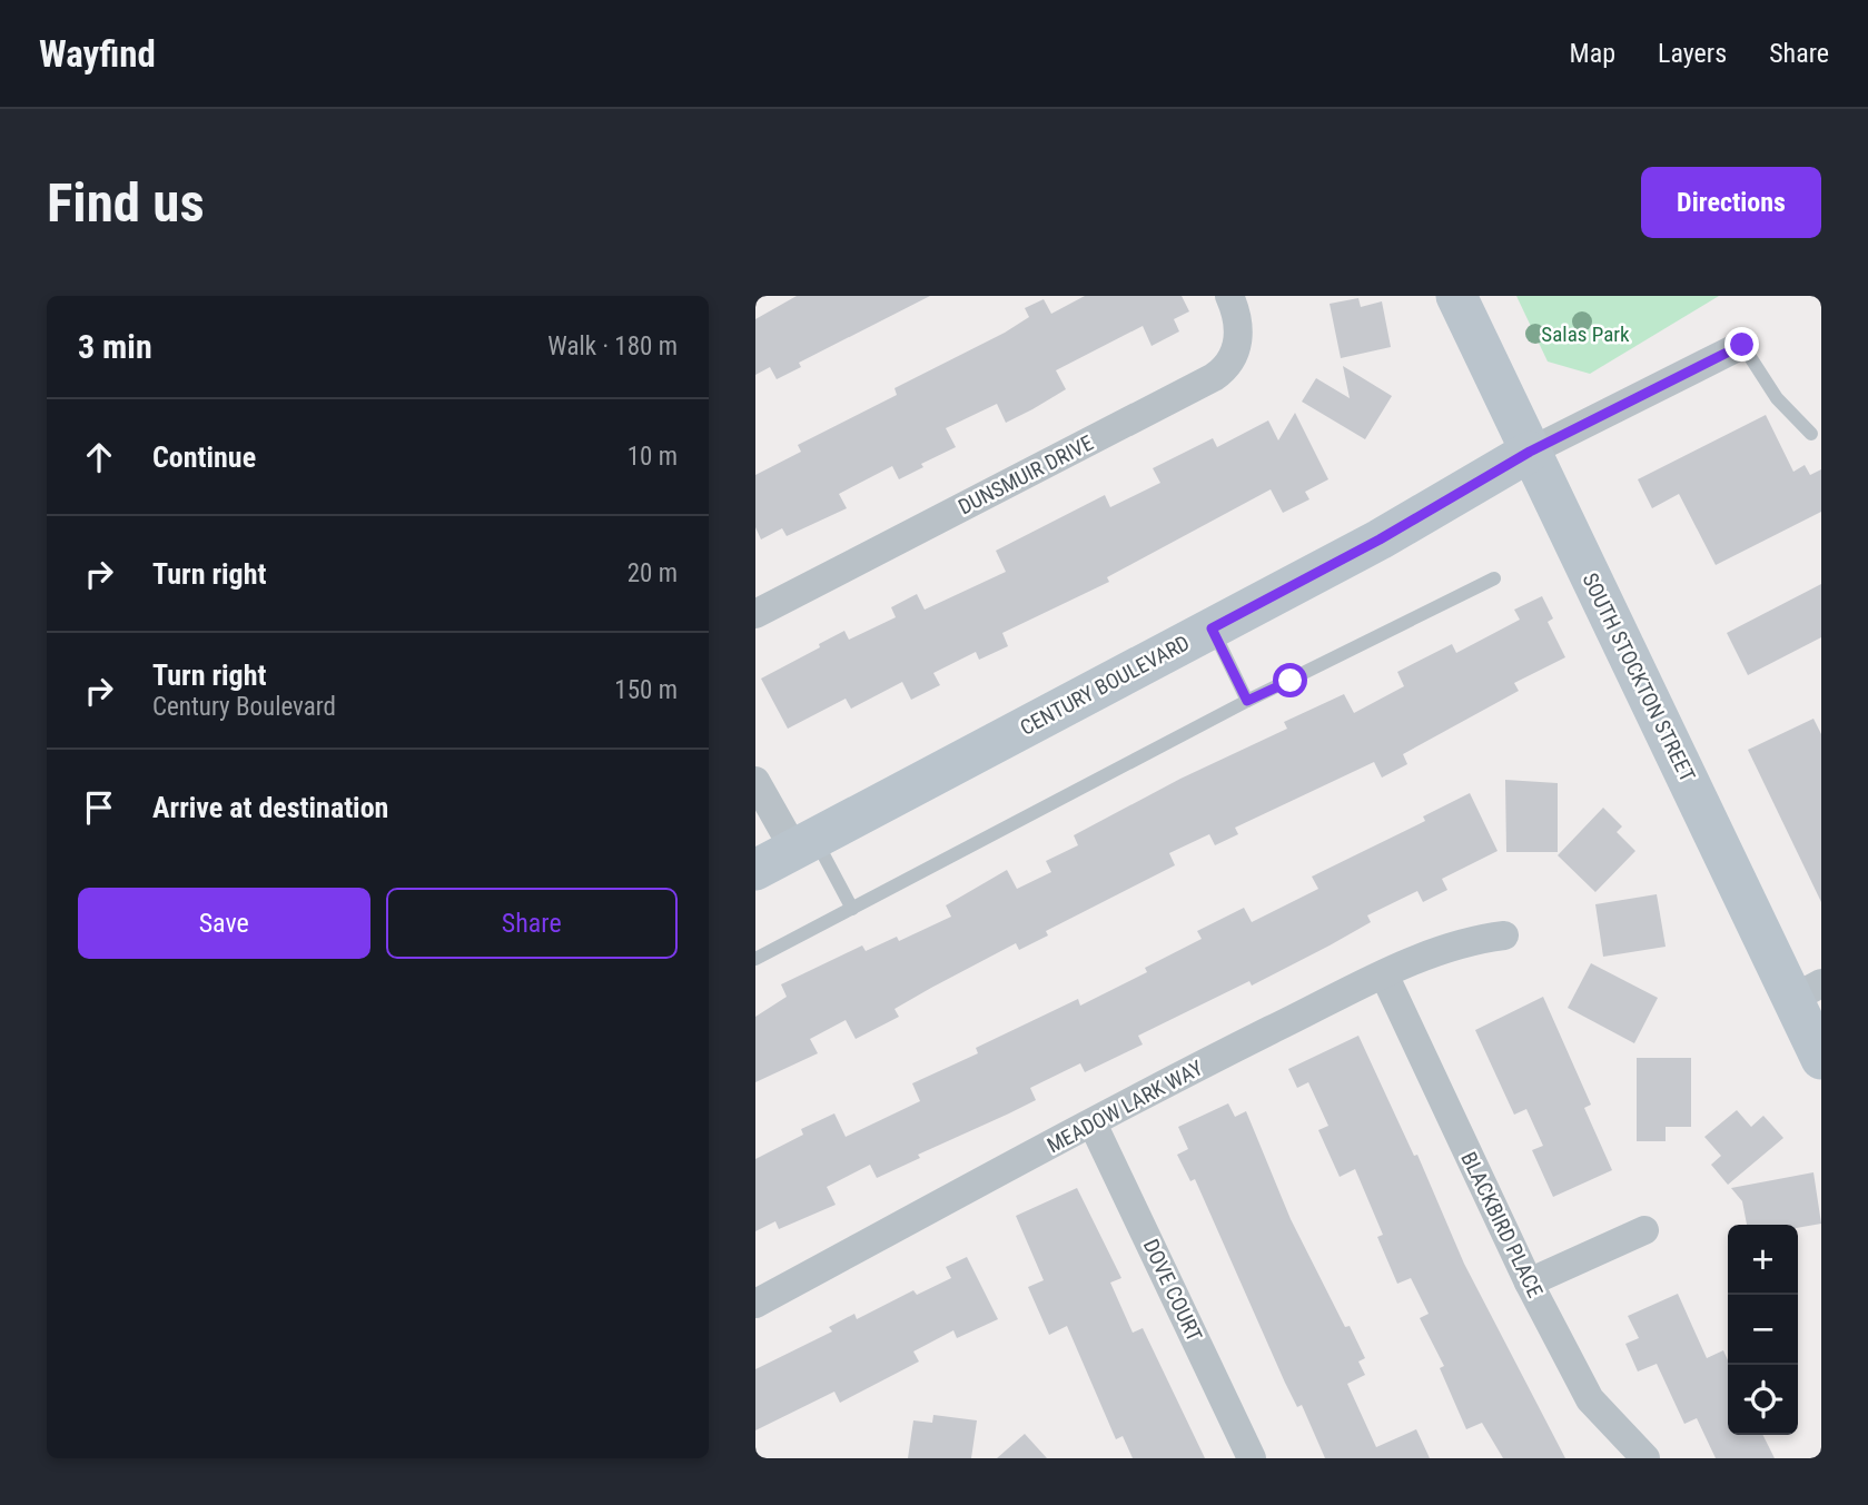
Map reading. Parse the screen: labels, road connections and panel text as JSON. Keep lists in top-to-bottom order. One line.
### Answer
{"streets":{"street":["DUNSMUIR DRIVE","SOUTH STOCKTON STREET","CENTURY BOULEVARD","MEADOW LARK WAY","BLACKBIRD PLACE","DOVE COURT"]},"crossings":[["SOUTH STOCKTON STREET","CENTURY BOULEVARD"],["MEADOW LARK WAY","BLACKBIRD PLACE"],["MEADOW LARK WAY","DOVE COURT"]],"parks":["Salas Park"],"page":{"header":"Wayfind","nav":["Map","Layers","Share"],"buttons":["Directions",["Save","Share"]],"title":"Find us","heading":["3 min","Walk · 180 m"],"list":[["Continue","10 m"],["Turn right","20 m"],["Turn right","Century Boulevard","150 m"],"Arrive at destination"],"map_buttons":["+","−"]}}
